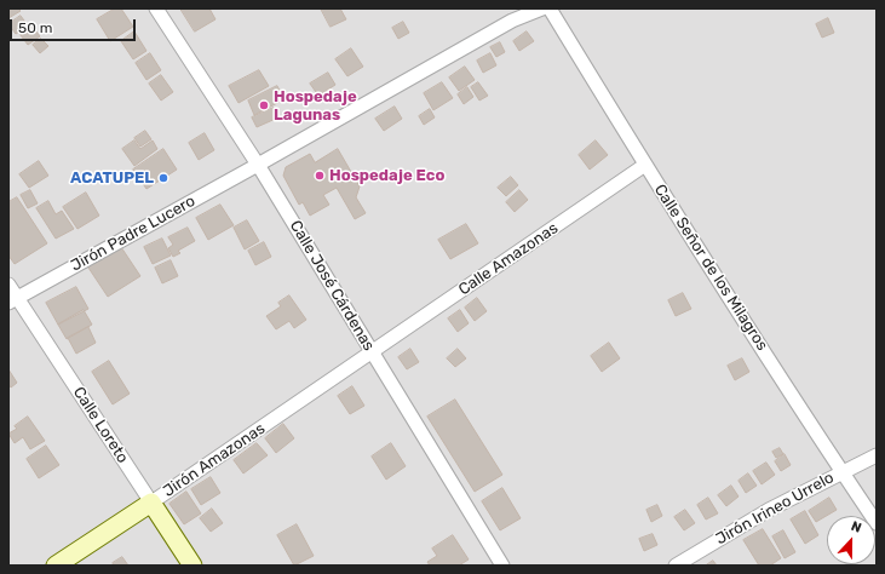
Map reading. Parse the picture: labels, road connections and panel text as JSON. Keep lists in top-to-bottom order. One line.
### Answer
{"streets":{"street":["Jirón Padre Lucero","Calle Amazonas","Calle Señor de los Milagros","Calle José Cárdenas","Calle Loreto","Jirón Amazonas","Jirón Irineo Urrelo"]},"crossings":[["Jirón Padre Lucero","Calle José Cárdenas"],["Jirón Padre Lucero","Calle Loreto"],["Calle Amazonas","Calle Señor de los Milagros"],["Calle Amazonas","Calle José Cárdenas"],["Calle Amazonas","Jirón Amazonas"],["Calle Señor de los Milagros","Jirón Irineo Urrelo"],["Calle José Cárdenas","Jirón Amazonas"],["Calle Loreto","Jirón Amazonas"]],"places":["Hospedaje Lagunas","Hospedaje Eco","ACATUPEL"],"scale_bar":"50 m","north":"top"}
